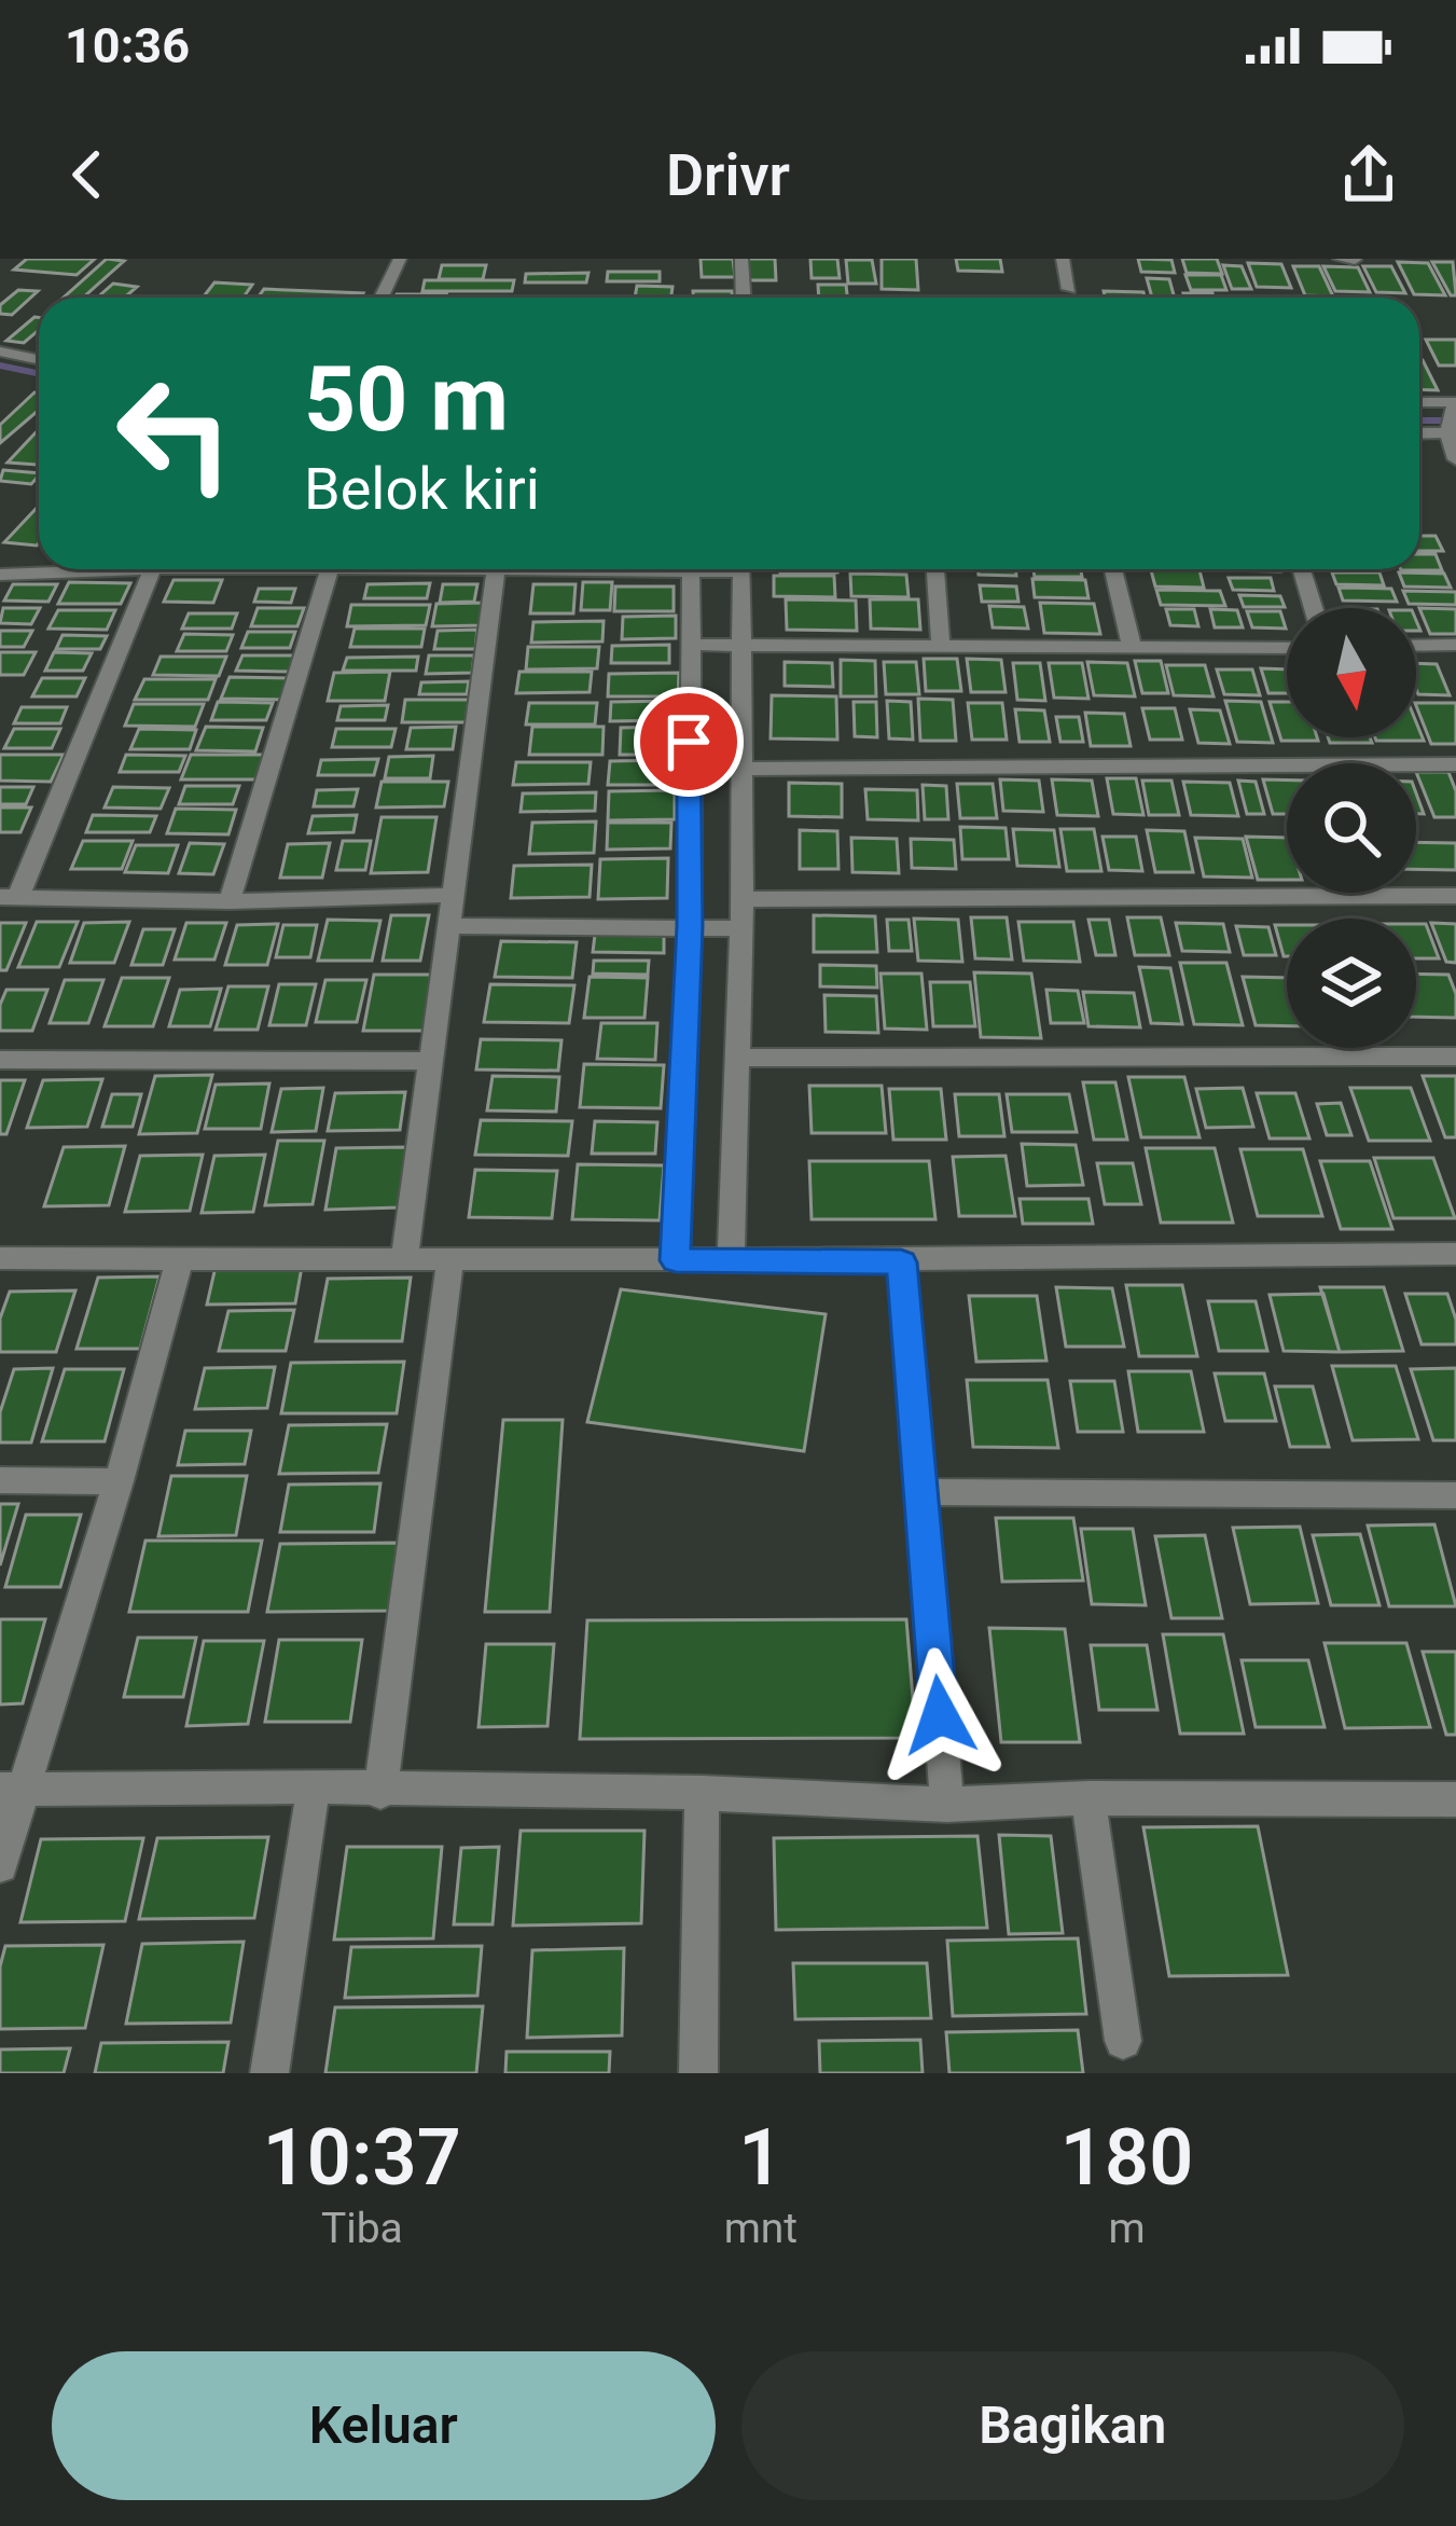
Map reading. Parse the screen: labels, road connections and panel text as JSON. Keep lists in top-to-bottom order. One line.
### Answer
{"north":"bottom","page":{"status":"10:36","header":"Drivr","turn":["50 m","Belok kiri"],"eta":["10:37","Tiba","1","mnt","180","m"],"buttons":["Keluar","Bagikan"]}}
